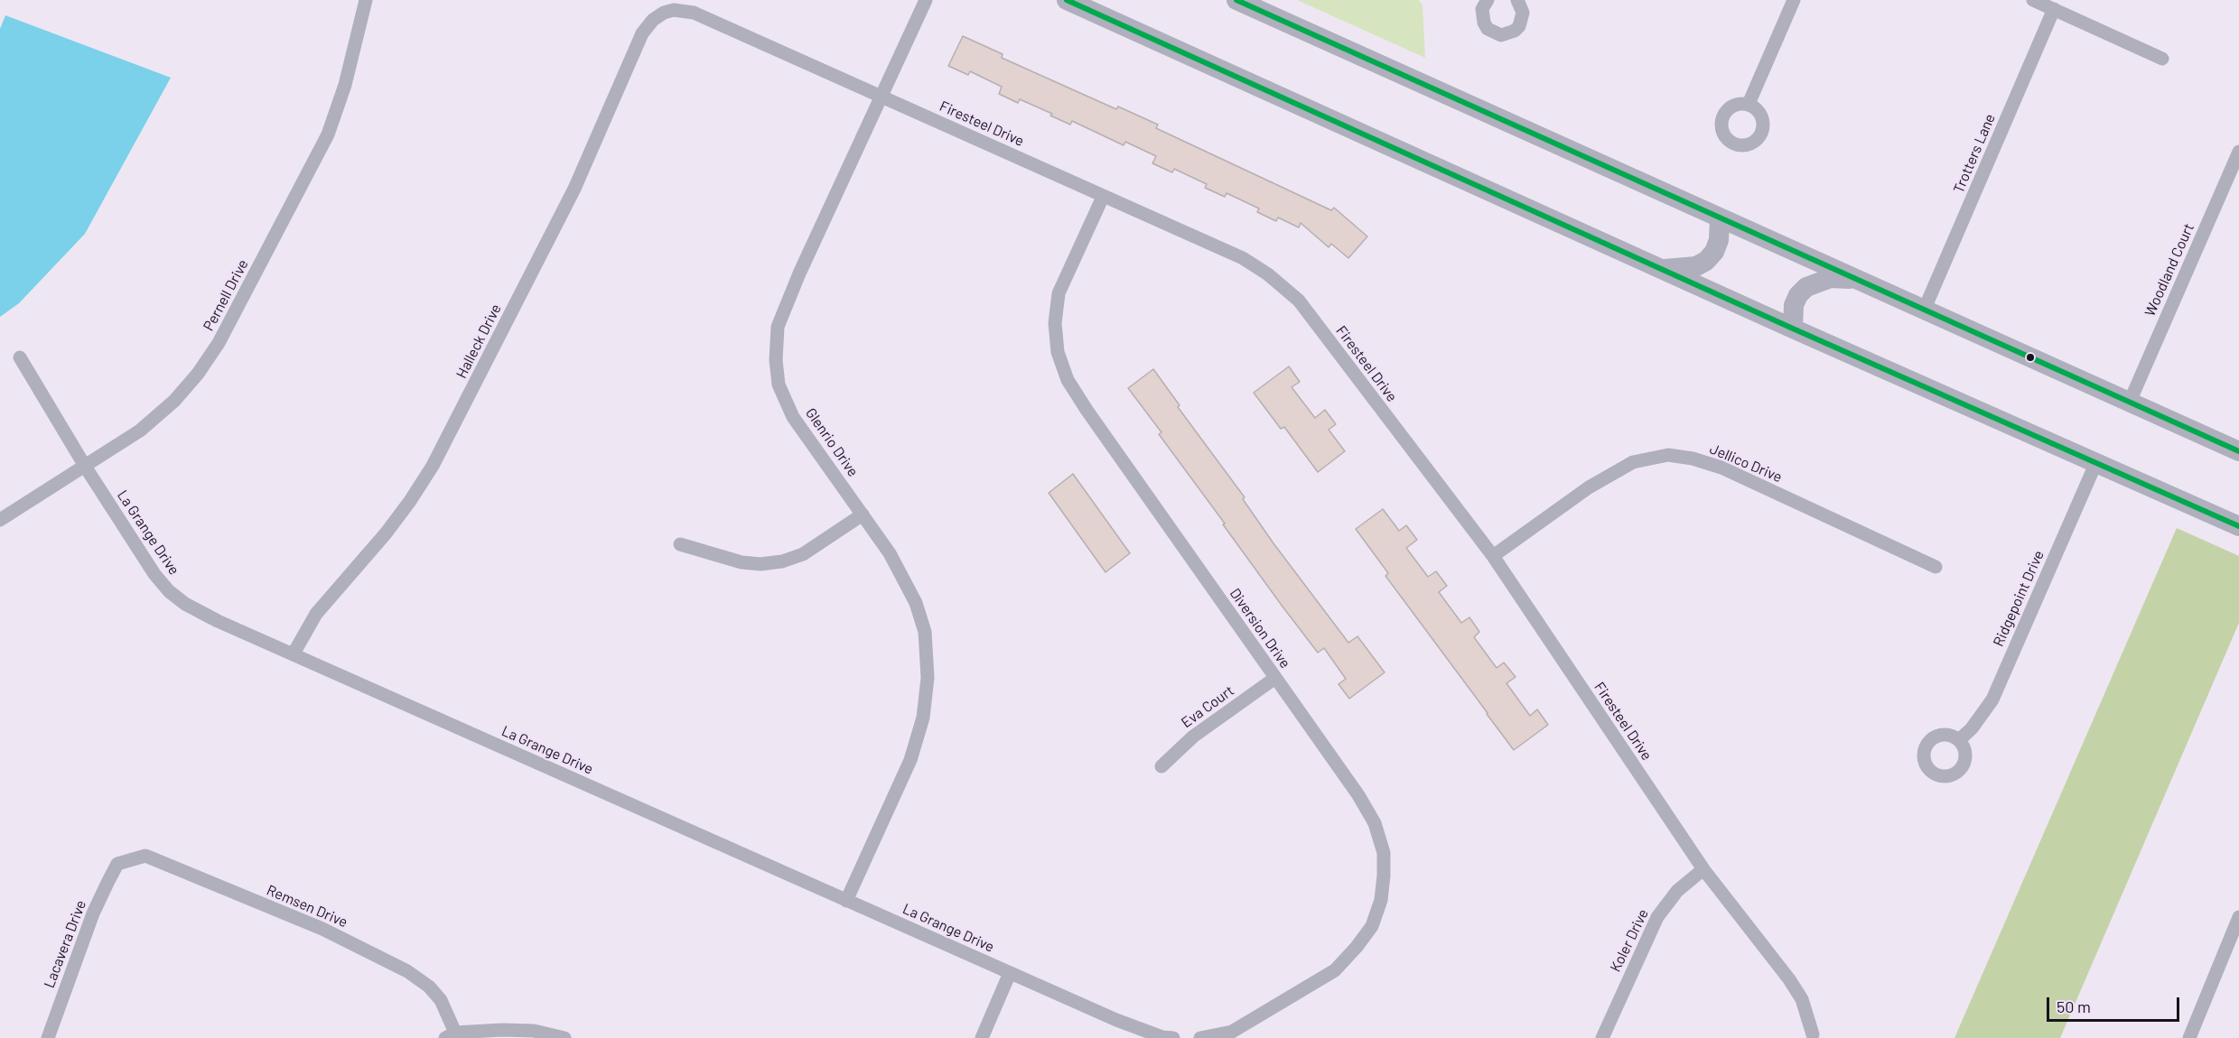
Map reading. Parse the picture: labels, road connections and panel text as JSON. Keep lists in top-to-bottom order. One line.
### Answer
{"streets":{"street":["Firesteel Drive","Trotters Lane","Woodland Court","Pernell Drive","Halleck Drive","Glenrio Drive","Jellico Drive","La Grange Drive","Ridgepoint Drive","Diversion Drive","Eva Court","Remsen Drive","Koler Drive","Lacavera Drive"]},"crossings":[["Firesteel Drive","Halleck Drive"],["Firesteel Drive","Glenrio Drive"],["Firesteel Drive","Jellico Drive"],["Firesteel Drive","Diversion Drive"],["Firesteel Drive","Koler Drive"],["Pernell Drive","La Grange Drive"],["Halleck Drive","La Grange Drive"],["Glenrio Drive","La Grange Drive"],["Diversion Drive","Eva Court"],["Remsen Drive","Lacavera Drive"]],"scale_bar":"50 m"}
